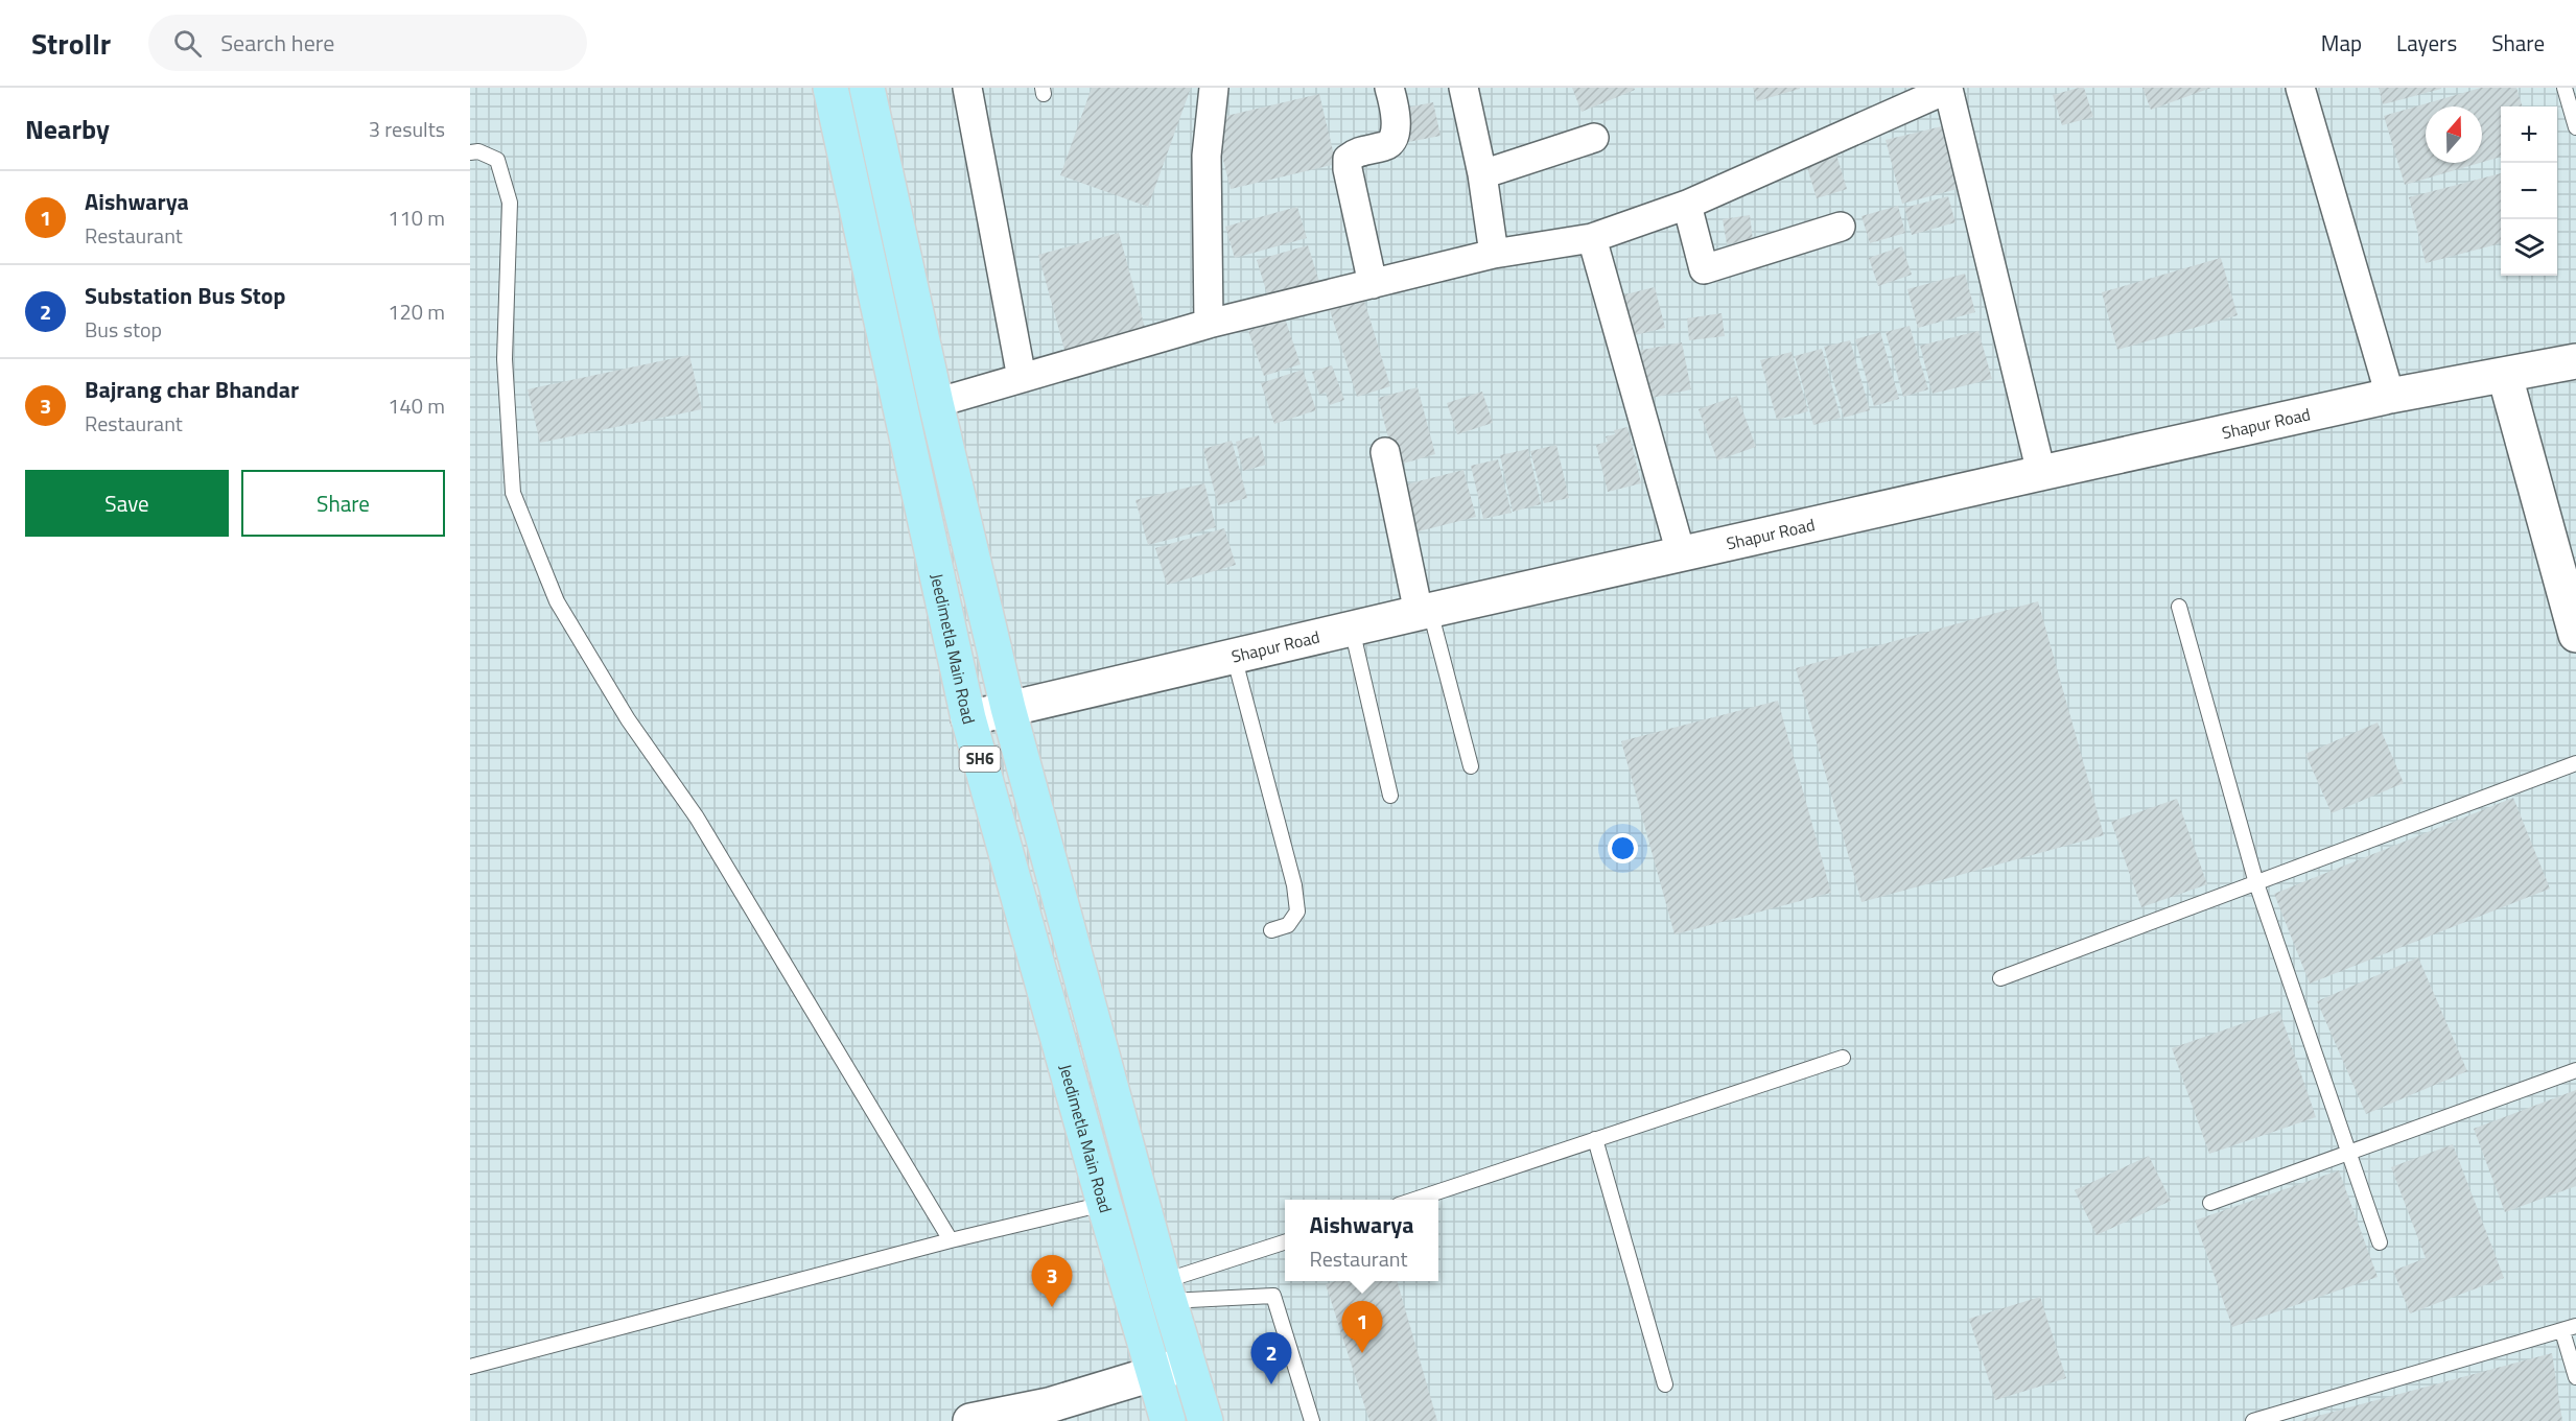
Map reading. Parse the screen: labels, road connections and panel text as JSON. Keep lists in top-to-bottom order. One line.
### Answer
{"streets":{"main road":["Jeedimetla Main Road","SH6"],"street":["Shapur Road"]},"crossings":[["Shapur Road","Jeedimetla Main Road"]],"north":"top","page":{"header":"Strollr","search":"Search here","nav":["Map","Layers","Share"],"heading":["Nearby","3 results"],"map_buttons":["+","−"],"list":[{"mark":"1","name":"Aishwarya","note":"Restaurant","value":"110 m"},{"mark":"2","name":"Substation Bus Stop","note":"Bus stop","value":"120 m"},{"mark":"3","name":"Bajrang char Bhandar","note":"Restaurant","value":"140 m"}],"buttons":["Save","Share"],"popup":["Aishwarya","Restaurant"],"pins":["3","1","2"]}}
